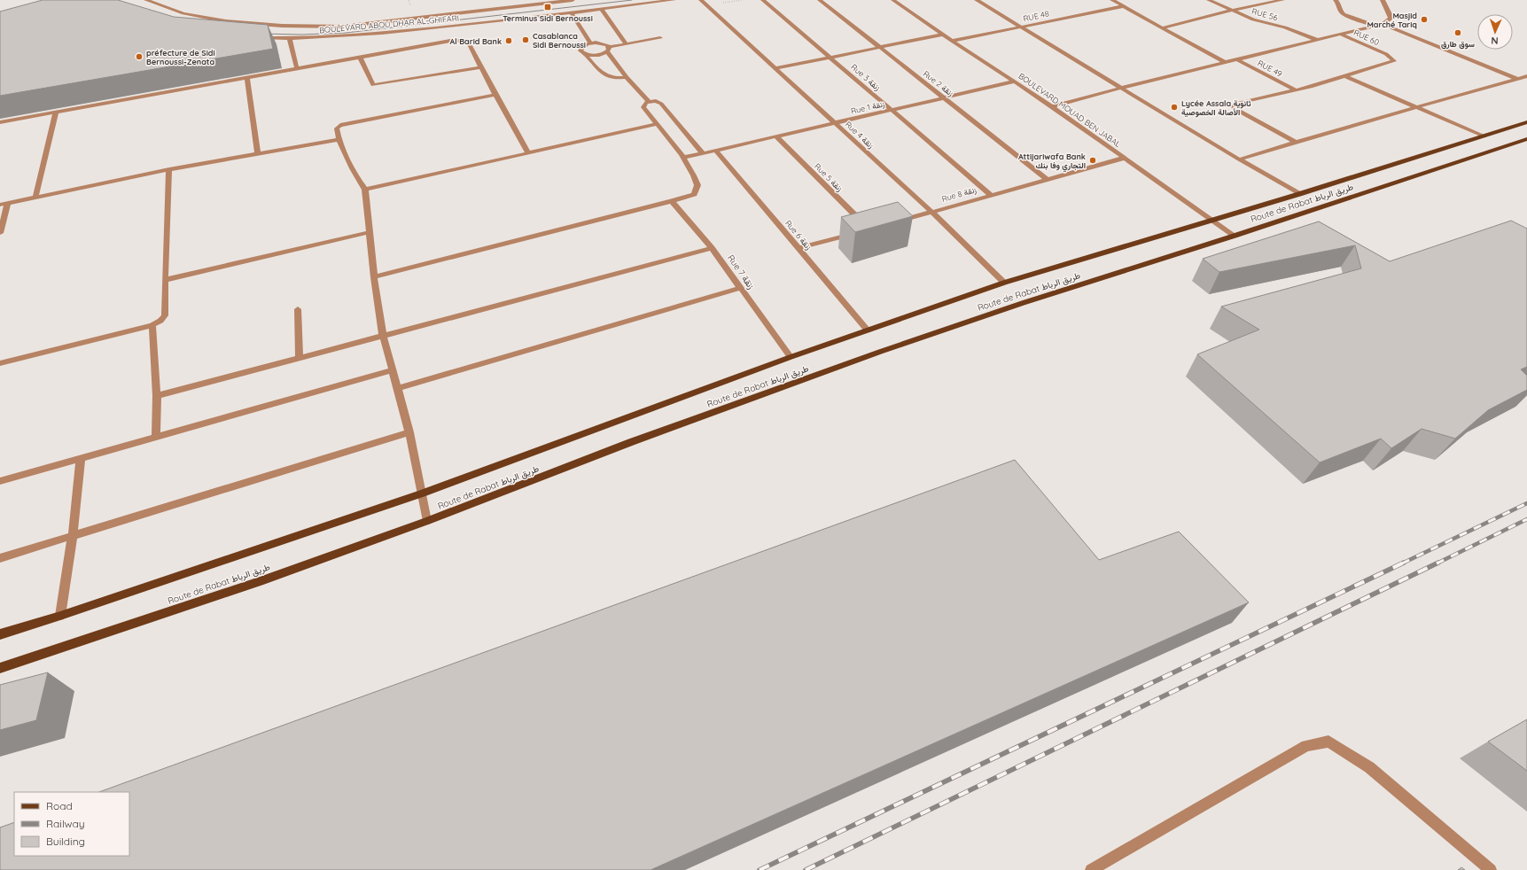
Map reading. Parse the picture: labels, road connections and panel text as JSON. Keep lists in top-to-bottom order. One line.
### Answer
{"streets":{"main road":["Route de Rabat طريق الرباط"],"street":["RUE 56","RUE 48","BOULEVARD ABOU DHAR AL-GHIFARI","RUE 60","RUE 49","Rue 3 زنقة","Rue 2 زنقة","Rue 1 زنقة","BOULEVARD MOUAD BEN JABAL","Rue 4 زنقة","Rue 5 زنقة","Rue 8 زنقة","Rue 6 زنقة","Rue 7 زنقة"]},"crossings":[["RUE 48","BOULEVARD MOUAD BEN JABAL"],["Rue 3 زنقة","Rue 1 زنقة"],["Rue 3 زنقة","Rue 8 زنقة"],["Rue 2 زنقة","Rue 1 زنقة"],["Rue 2 زنقة","Rue 8 زنقة"],["Rue 1 زنقة","BOULEVARD MOUAD BEN JABAL"],["Rue 1 زنقة","Rue 4 زنقة"],["Rue 1 زنقة","Rue 5 زنقة"],["Rue 1 زنقة","Rue 6 زنقة"],["BOULEVARD MOUAD BEN JABAL","Rue 8 زنقة"],["BOULEVARD MOUAD BEN JABAL","Route de Rabat طريق الرباط"],["Rue 4 زنقة","Rue 8 زنقة"],["Rue 4 زنقة","Route de Rabat طريق الرباط"],["Route de Rabat طريق الرباط","Rue 6 زنقة"],["Route de Rabat طريق الرباط","Rue 7 زنقة"]],"places":{"transit":["Terminus Sidi Bernoussi"],"other":["Masjid Marché Tariq","سوق طارق","Casablanca Sidi Bernoussi","Al Barid Bank","préfecture de Sidi Bernoussi-Zenata","Lycée Assala ثانوية الأصالة الخصوصية","Attijariwafa Bank التجاري وفا بنك"]},"legend":["Road","Railway","Building"],"north":"bottom"}
